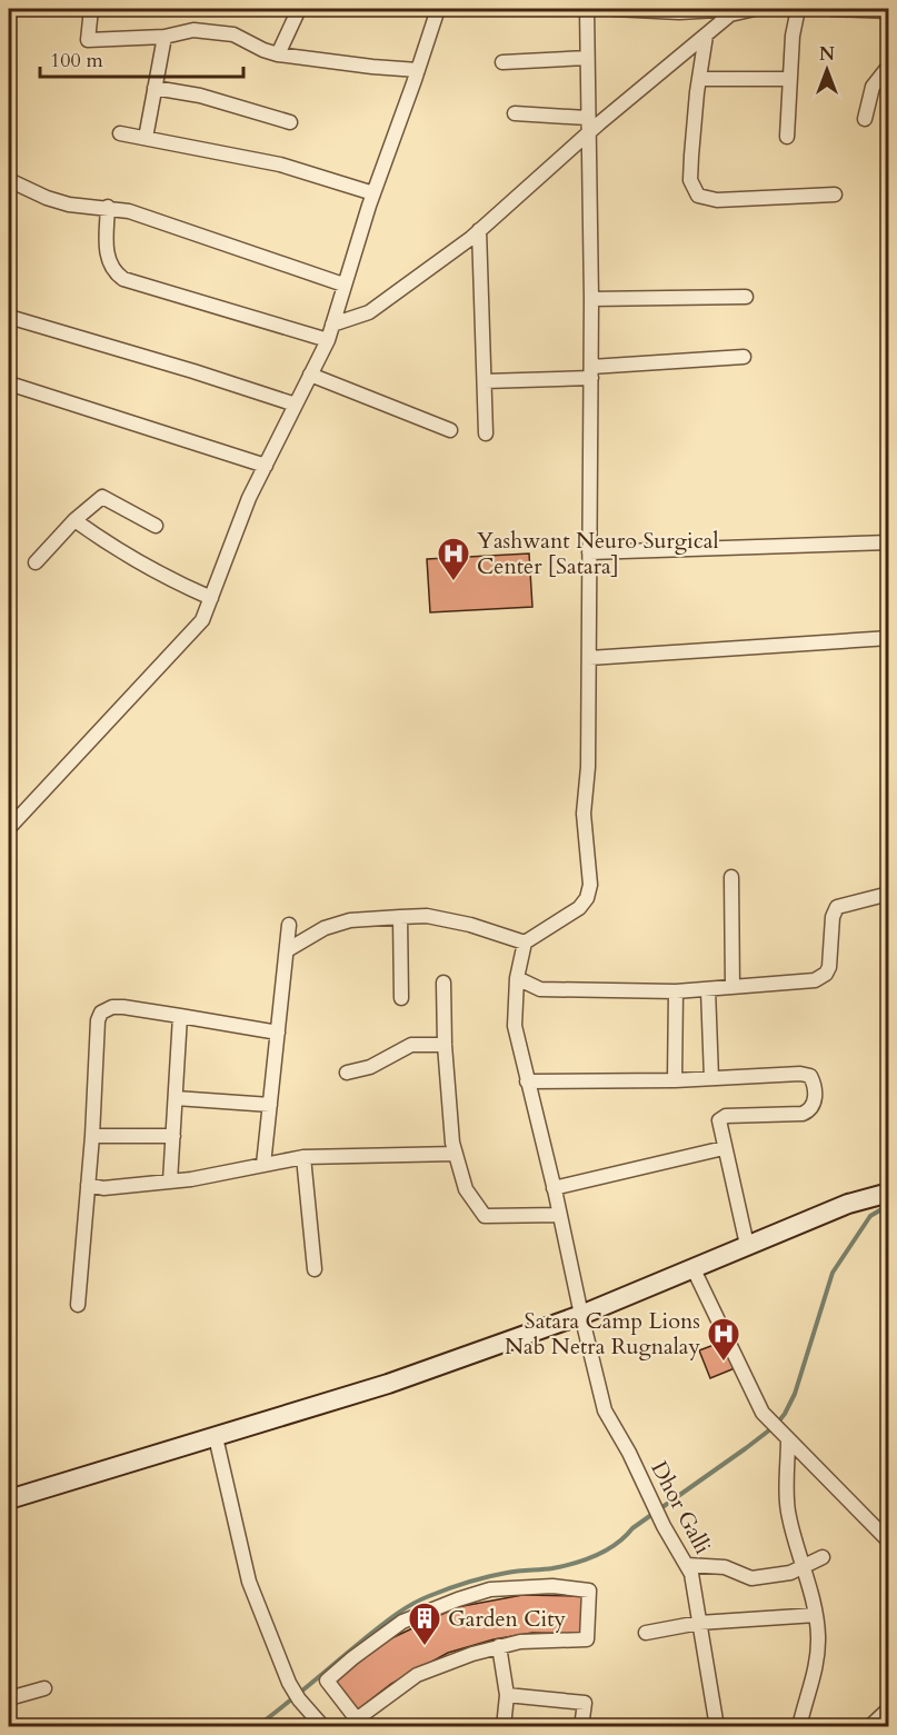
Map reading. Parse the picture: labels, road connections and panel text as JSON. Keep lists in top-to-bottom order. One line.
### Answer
{"streets":{"street":["Dhor Galli"]},"places":{"hospital":["Yashwant Neuro Surgical Center [Satara]","Satara Camp Lions Nab Netra Rugnalay"],"building":["Garden City"]},"scale_bar":"100 m","north":"top"}
